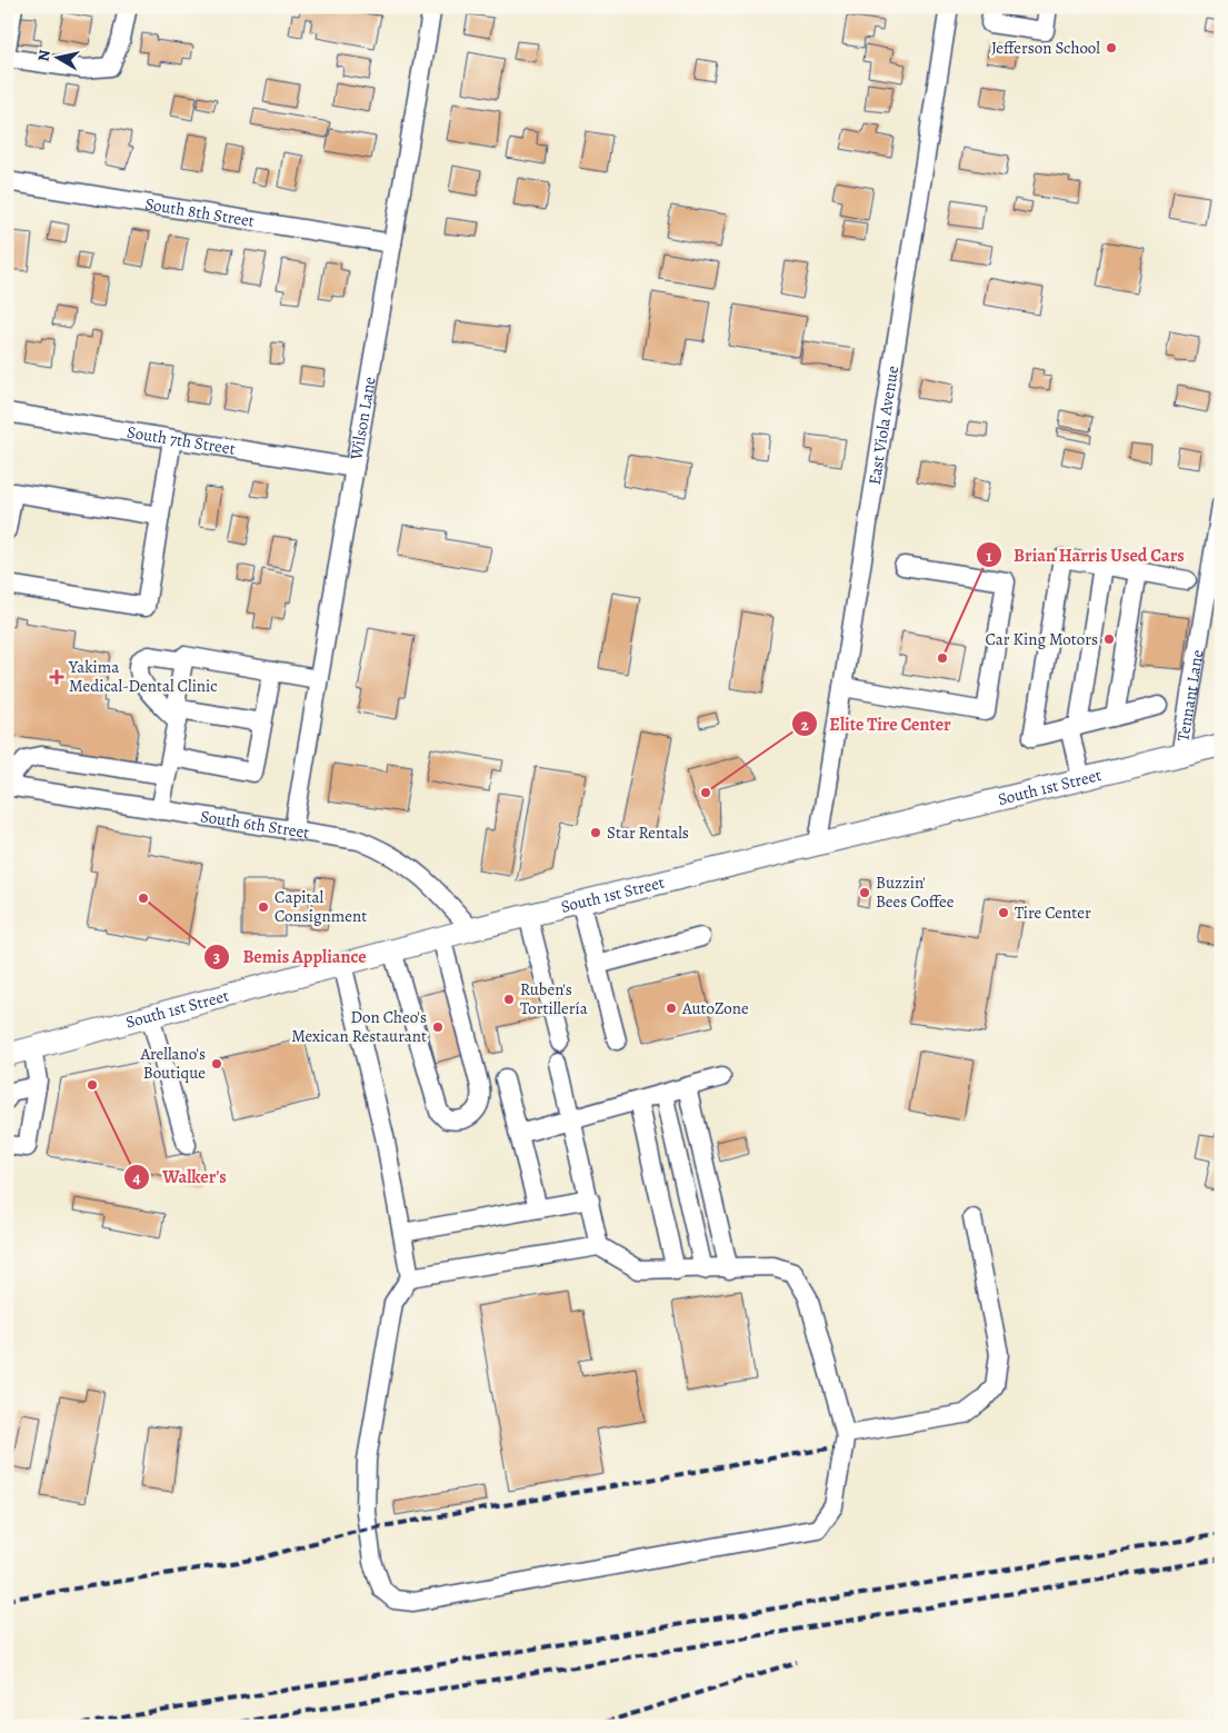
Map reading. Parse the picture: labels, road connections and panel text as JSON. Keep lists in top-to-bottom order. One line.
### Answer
{"streets":{"main road":["South 1st Street"],"street":["South 8th Street","Wilson Lane","East Viola Avenue","South 7th Street","Tennant Lane","South 6th Street"]},"crossings":[["South 8th Street","Wilson Lane"],["Wilson Lane","South 7th Street"],["Wilson Lane","South 6th Street"],["East Viola Avenue","South 1st Street"],["Tennant Lane","South 1st Street"],["South 1st Street","South 6th Street"]],"places":{"other":["Jefferson School","Car King Motors","Brian Harris Used Cars","Elite Tire Center","Star Rentals","Buzzin' Bees Coffee","Bemis Appliance","Capital Consignment","Tire Center","Ruben's Tortillería","AutoZone","Don Cheo's Mexican Restaurant","Arellano's Boutique","Walker's"],"health":["Yakima Medical-Dental Clinic"]},"north":"left"}
